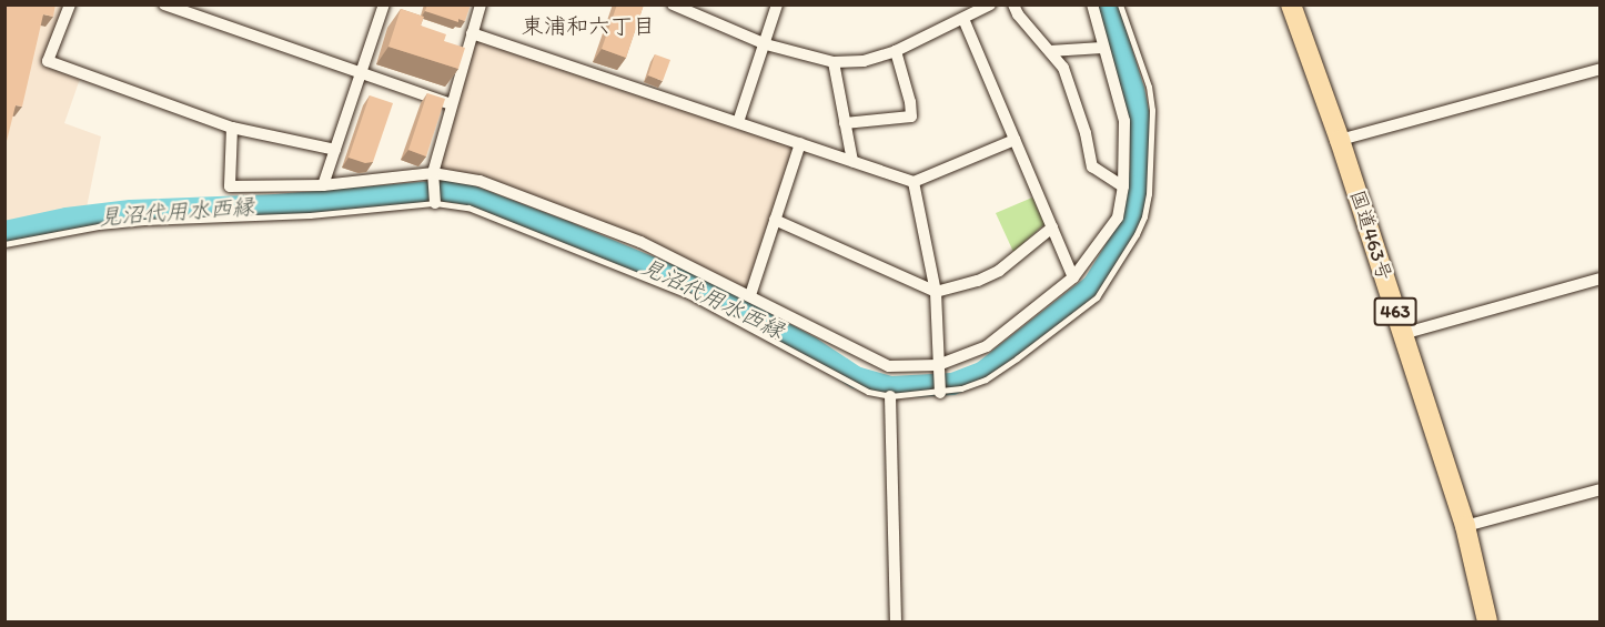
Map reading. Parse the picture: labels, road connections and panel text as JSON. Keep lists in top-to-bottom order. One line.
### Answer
{"streets":{"highway":["国道463号","463"]},"districts":["東浦和六丁目"],"water":["見沼代用水西縁"]}
